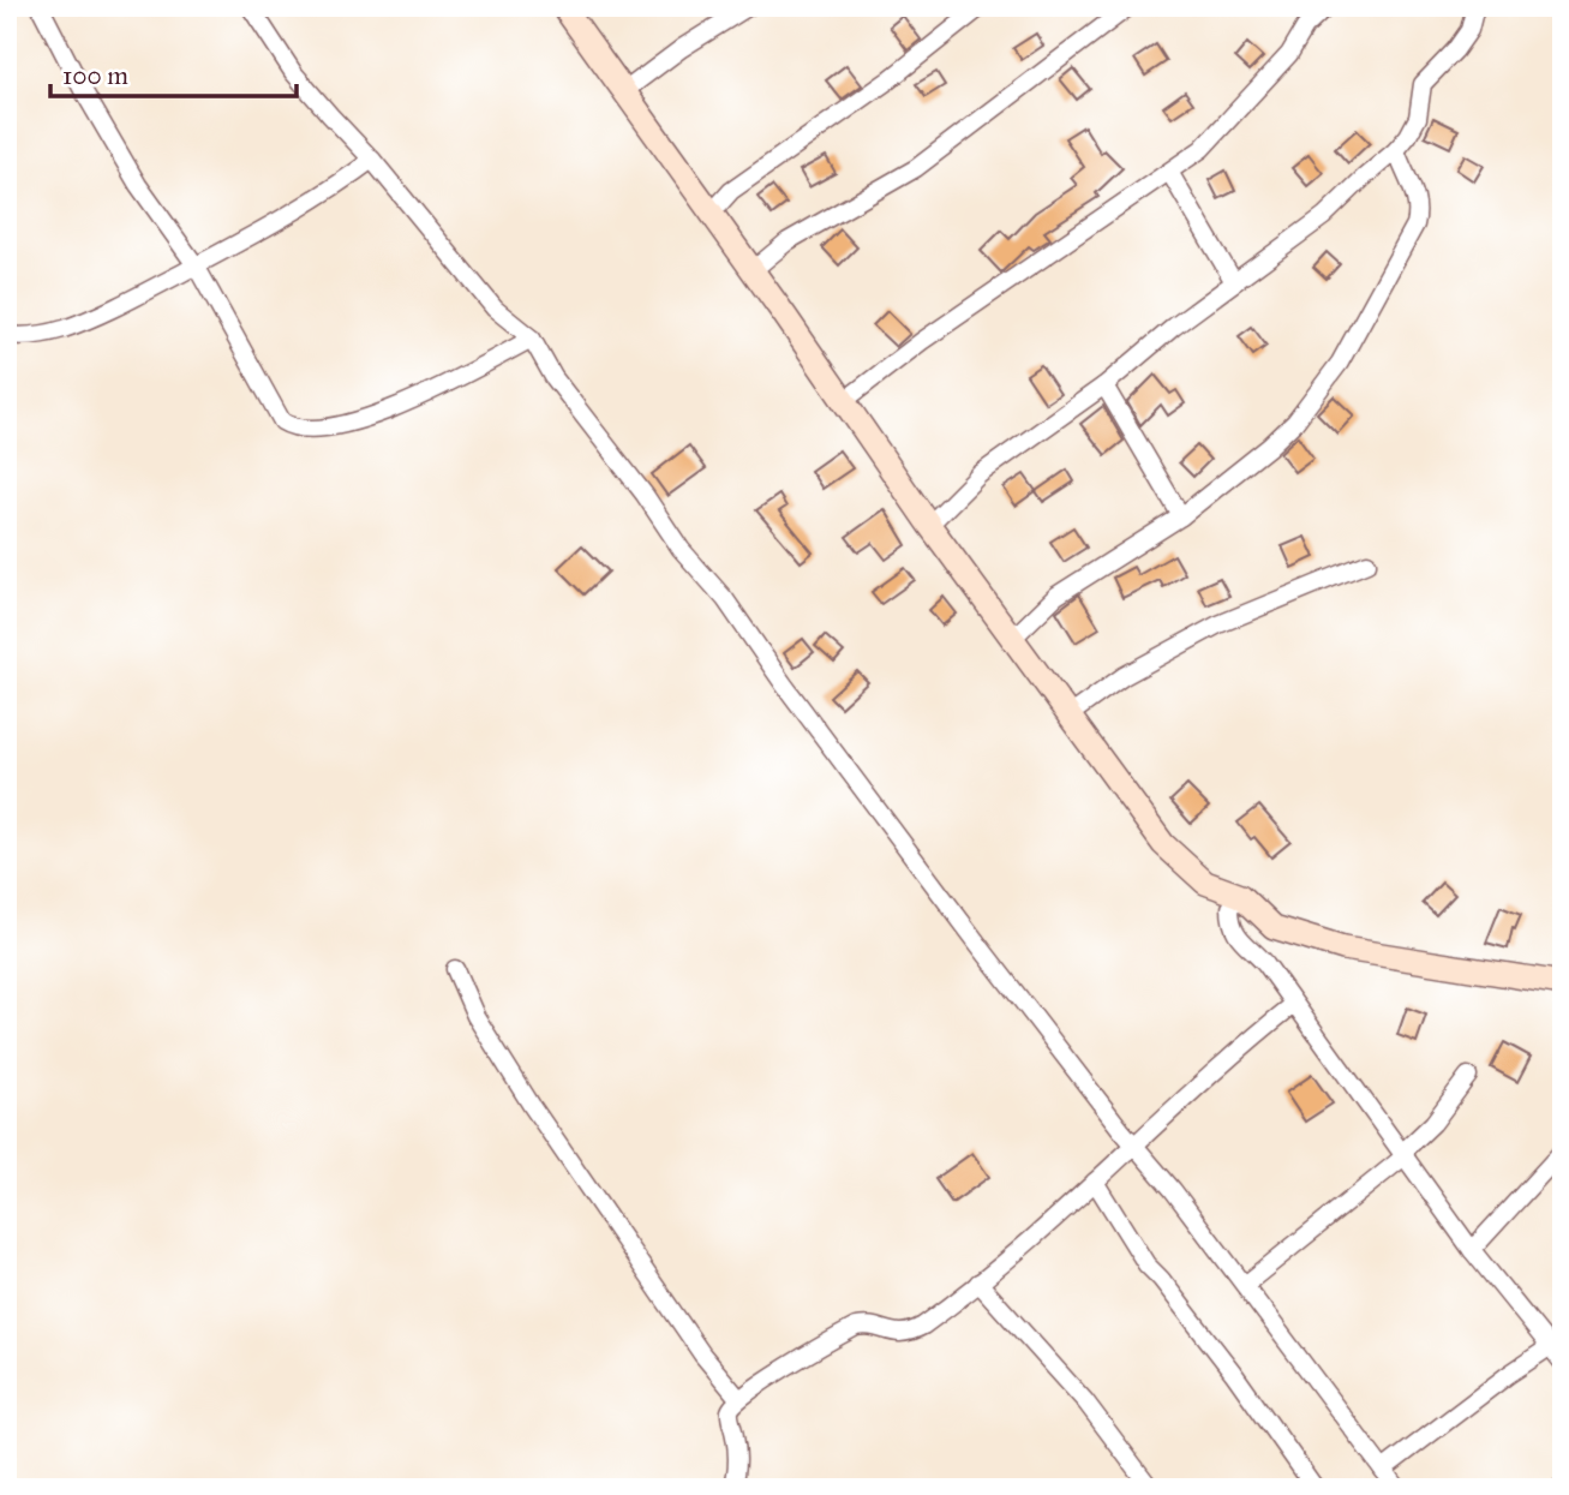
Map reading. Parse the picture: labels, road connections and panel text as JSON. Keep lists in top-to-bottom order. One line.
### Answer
{"scale_bar":"100 m"}
